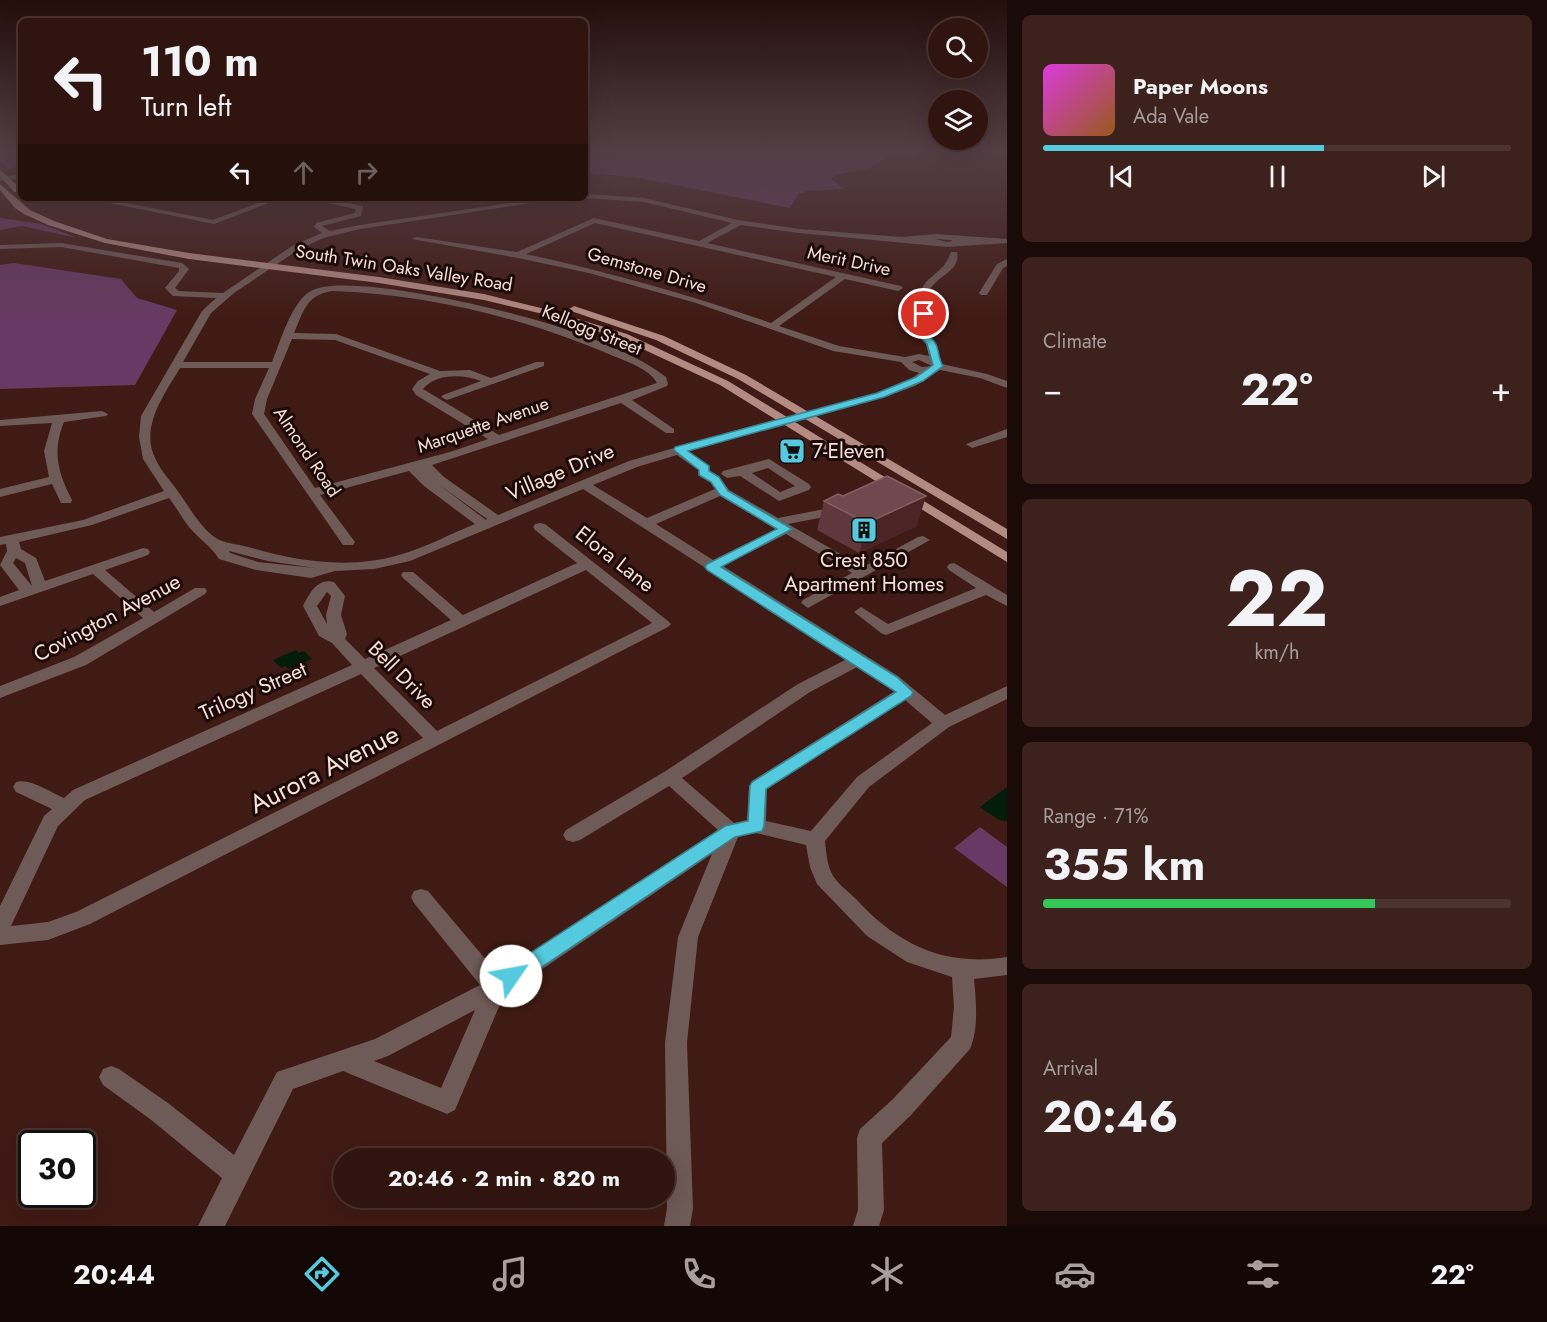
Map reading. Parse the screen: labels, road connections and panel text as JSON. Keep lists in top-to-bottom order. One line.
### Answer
{"streets":{"main road":["South Twin Oaks Valley Road"],"street":["Merit Drive","Gemstone Drive","Kellogg Street","Marquette Avenue","Almond Road","Village Drive","Elora Lane","Covington Avenue","Bell Drive","Trilogy Street","Aurora Avenue"]},"crossings":[["Merit Drive","Gemstone Drive"],["South Twin Oaks Valley Road","Village Drive"],["Gemstone Drive","Village Drive"],["Kellogg Street","Marquette Avenue"],["Kellogg Street","Almond Road"],["Marquette Avenue","Almond Road"],["Elora Lane","Trilogy Street"],["Elora Lane","Aurora Avenue"],["Bell Drive","Trilogy Street"],["Bell Drive","Aurora Avenue"]],"places":{"supermarket":["7-Eleven"],"building":["Crest 850 Apartment Homes"]},"page":{"turn":["110 m","Turn left"],"song":["Paper Moons","Ada Vale"],"tile":["Climate",["22","km/h"],["Range · 71%","355 km"],["Arrival","20:46"]],"heat":["−","22°","+"],"limit":"30","trip":"20:46 · 2 min · 820 m","tabs":["20:44","22°"]}}
